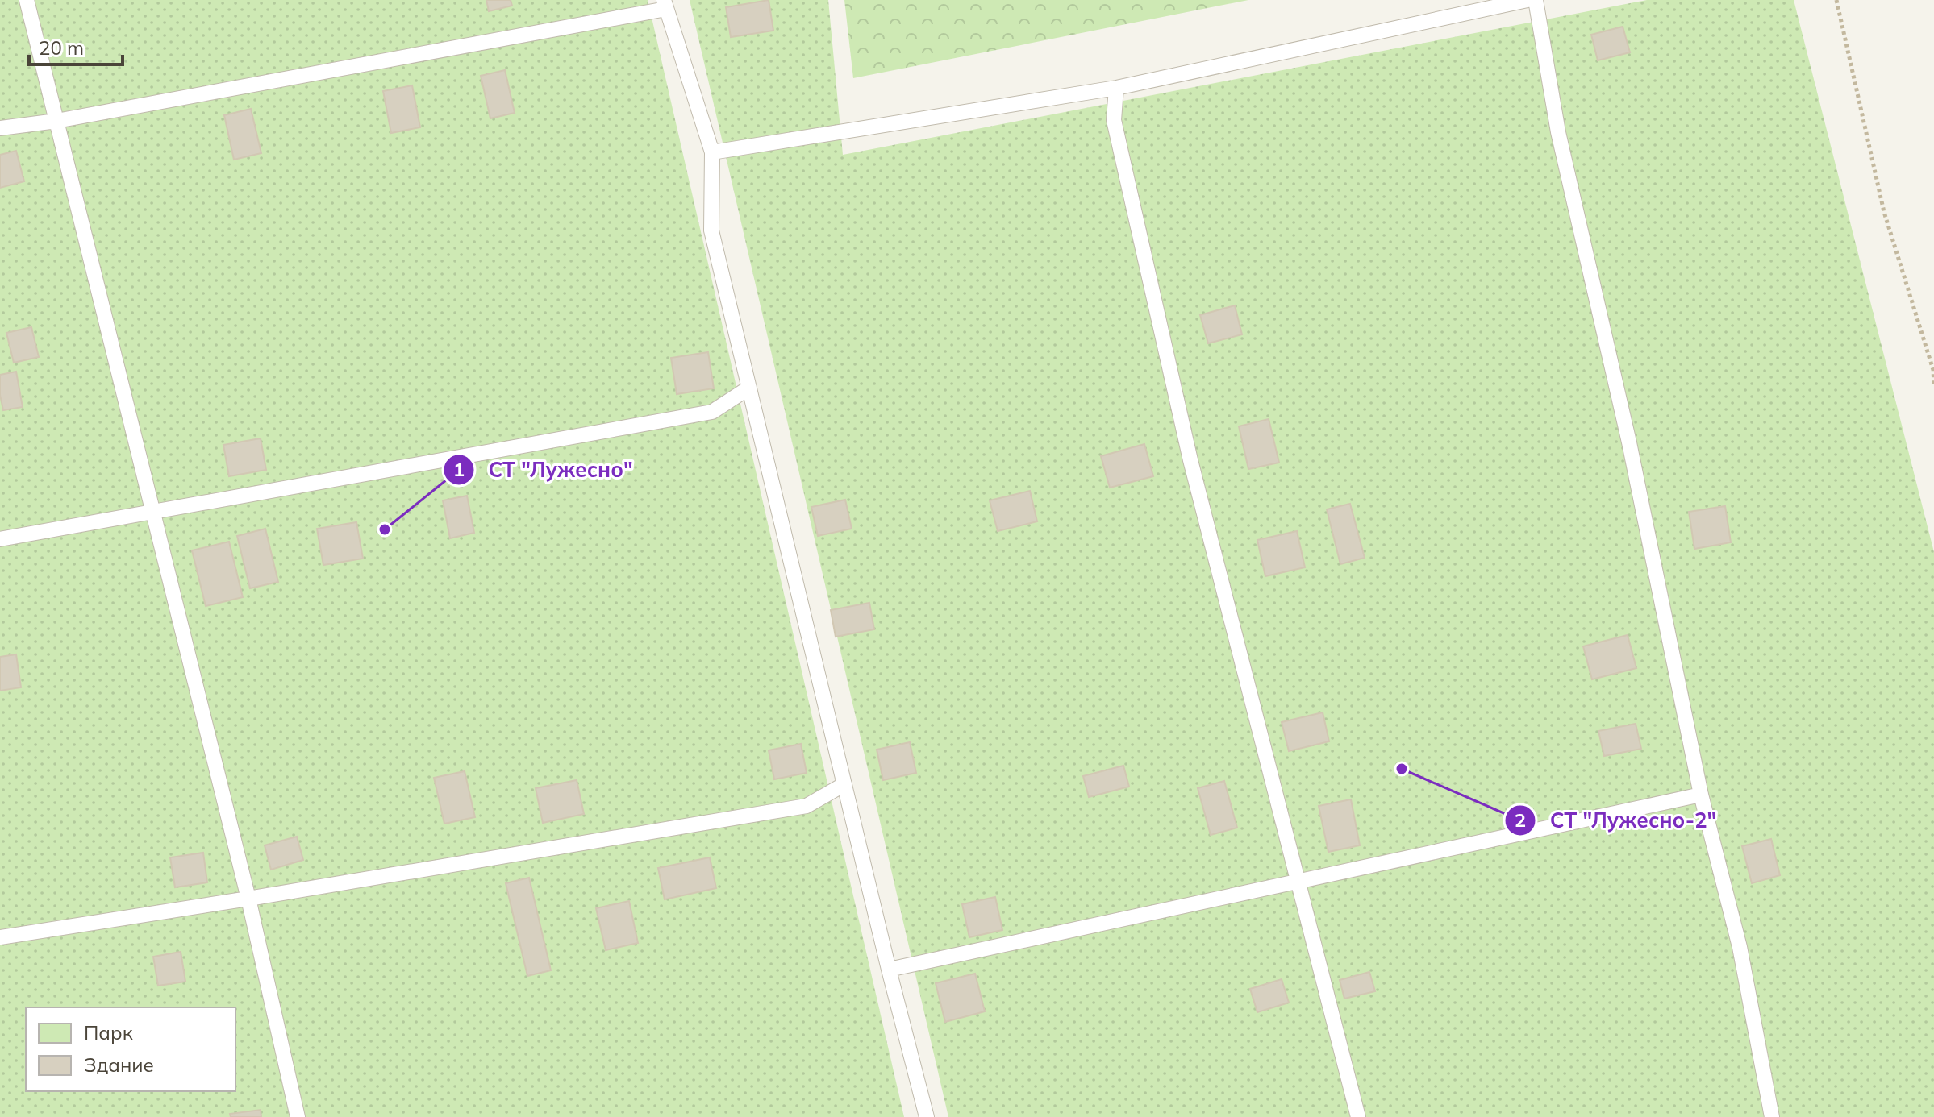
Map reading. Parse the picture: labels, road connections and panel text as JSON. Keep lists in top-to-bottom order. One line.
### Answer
{"places":["СТ \"Лужесно\"","СТ \"Лужесно-2\""],"legend":["Парк","Здание"],"scale_bar":"20 m"}
